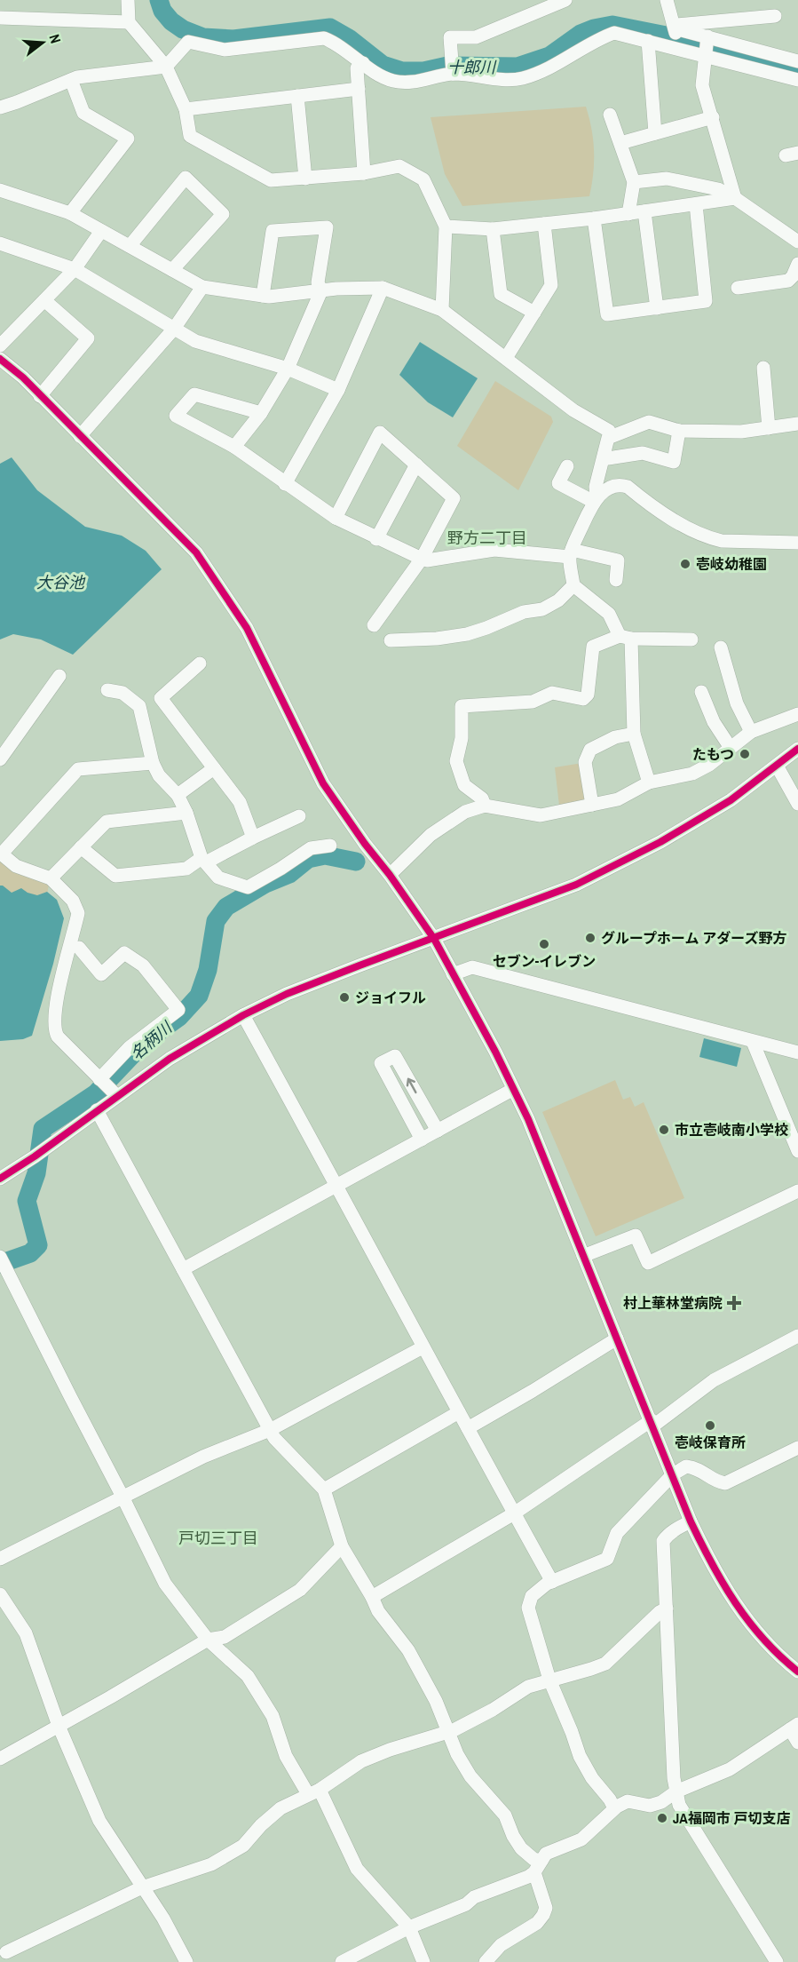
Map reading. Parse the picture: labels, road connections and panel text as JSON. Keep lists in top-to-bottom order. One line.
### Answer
{"districts":["野方二丁目","戸切三丁目"],"water":["十郎川","大谷池","名柄川"],"places":{"other":["壱岐幼稚園","たもつ","グループホーム アダーズ野方","セブン-イレブン","ジョイフル","市立壱岐南小学校","壱岐保育所","JA福岡市 戸切支店"],"health":["村上華林堂病院"]},"north":"right"}
